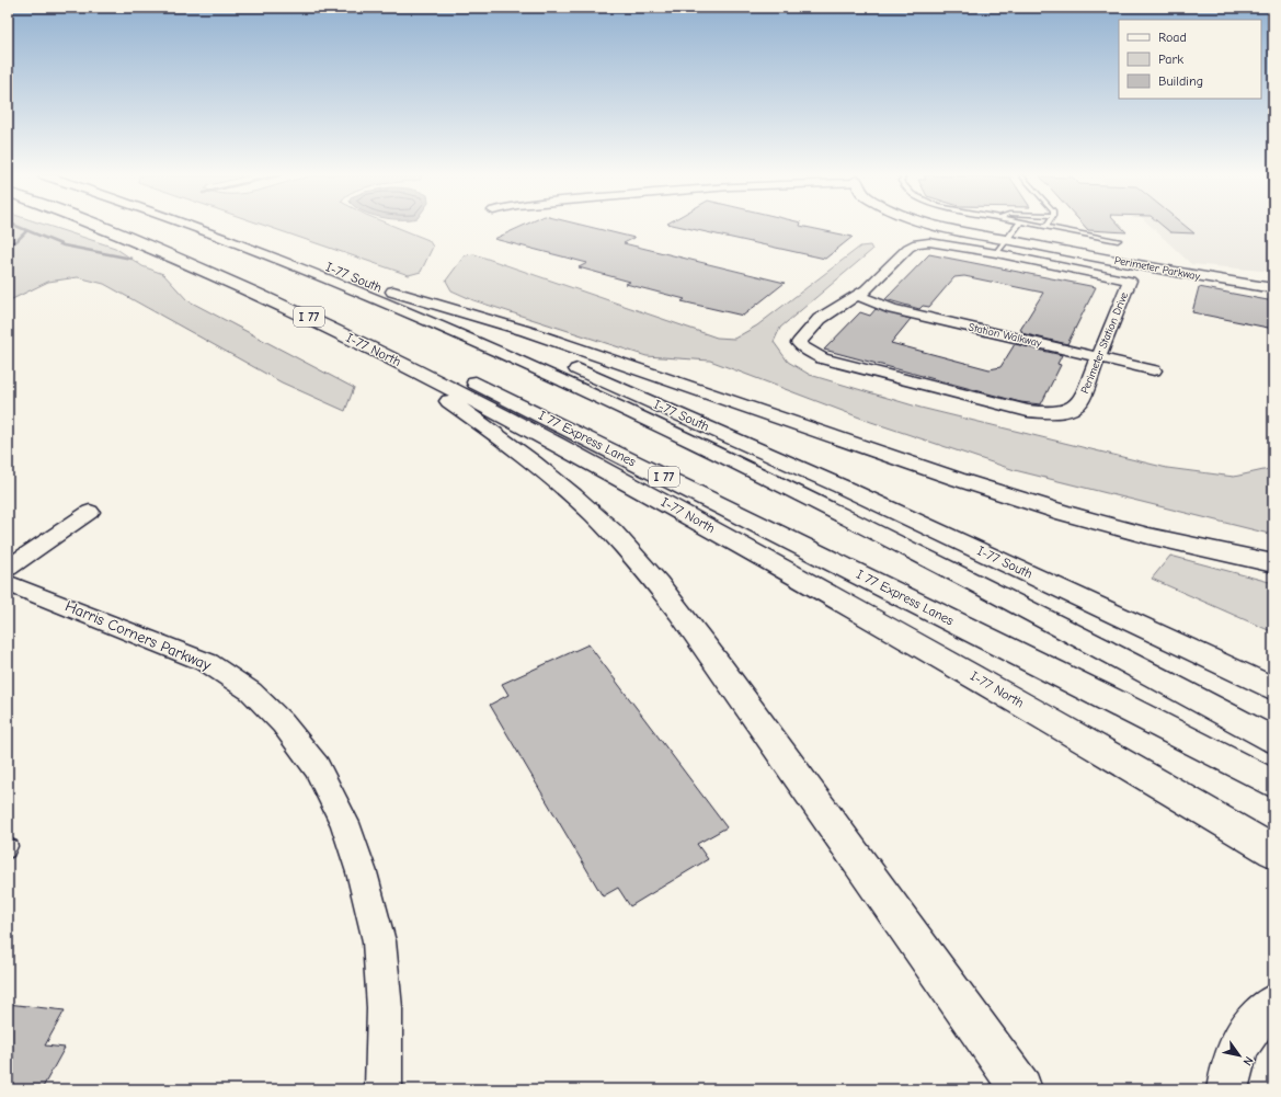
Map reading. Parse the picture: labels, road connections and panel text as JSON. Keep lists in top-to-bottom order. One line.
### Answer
{"streets":{"main road":["Perimeter Parkway","I-77 South","I 77","I-77 North","I 77 Express Lanes"],"street":["Station Walkway","Perimeter Station Drive","Harris Corners Parkway"]},"crossings":[["Station Walkway","Perimeter Station Drive"]],"legend":["Road","Park","Building"],"north":"bottom right"}
